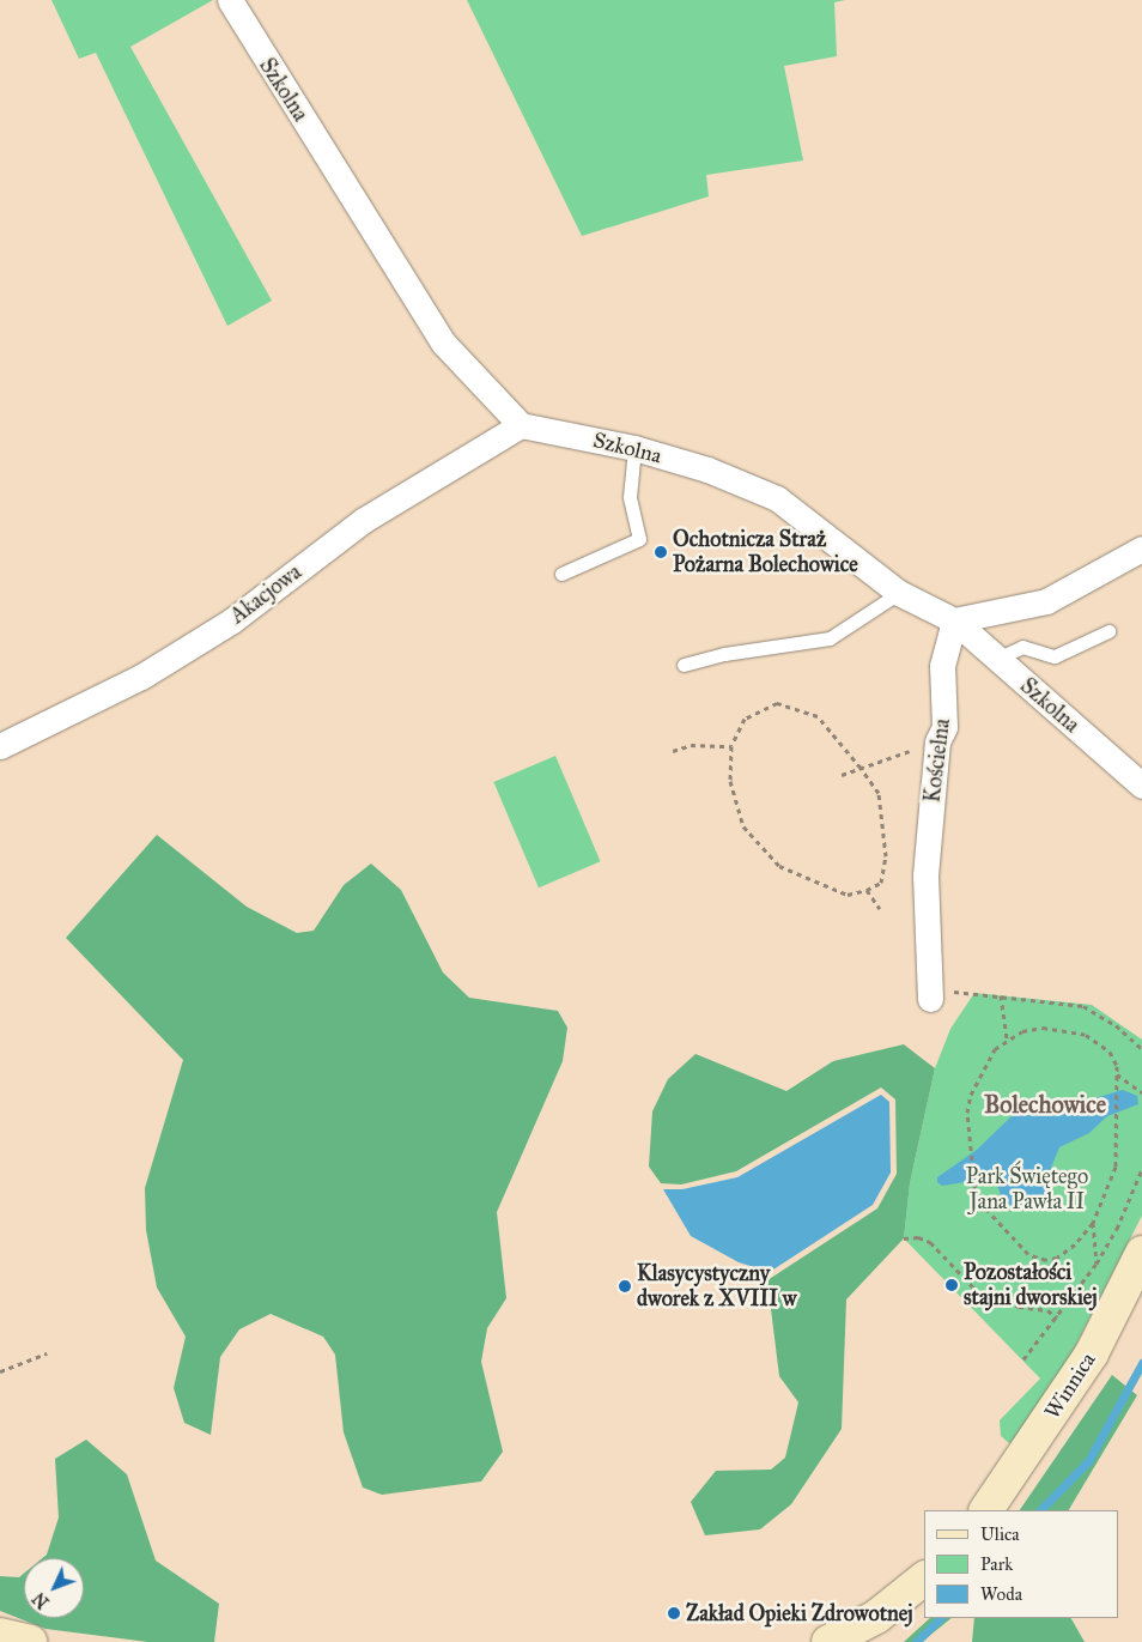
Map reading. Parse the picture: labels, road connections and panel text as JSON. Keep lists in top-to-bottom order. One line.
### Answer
{"streets":{"street":["Szkolna","Akacjowa","Kościelna","Winnica"]},"crossings":[["Szkolna","Akacjowa"],["Szkolna","Kościelna"]],"districts":["Bolechowice"],"parks":["Park Świętego Jana Pawła II"],"places":["Ochotnicza Straż Pożarna Bolechowice","Pozostałości stajni dworskiej","Klasycystyczny dworek z XVIII w","Zakład Opieki Zdrowotnej"],"legend":["Ulica","Park","Woda"],"north":"bottom left"}
